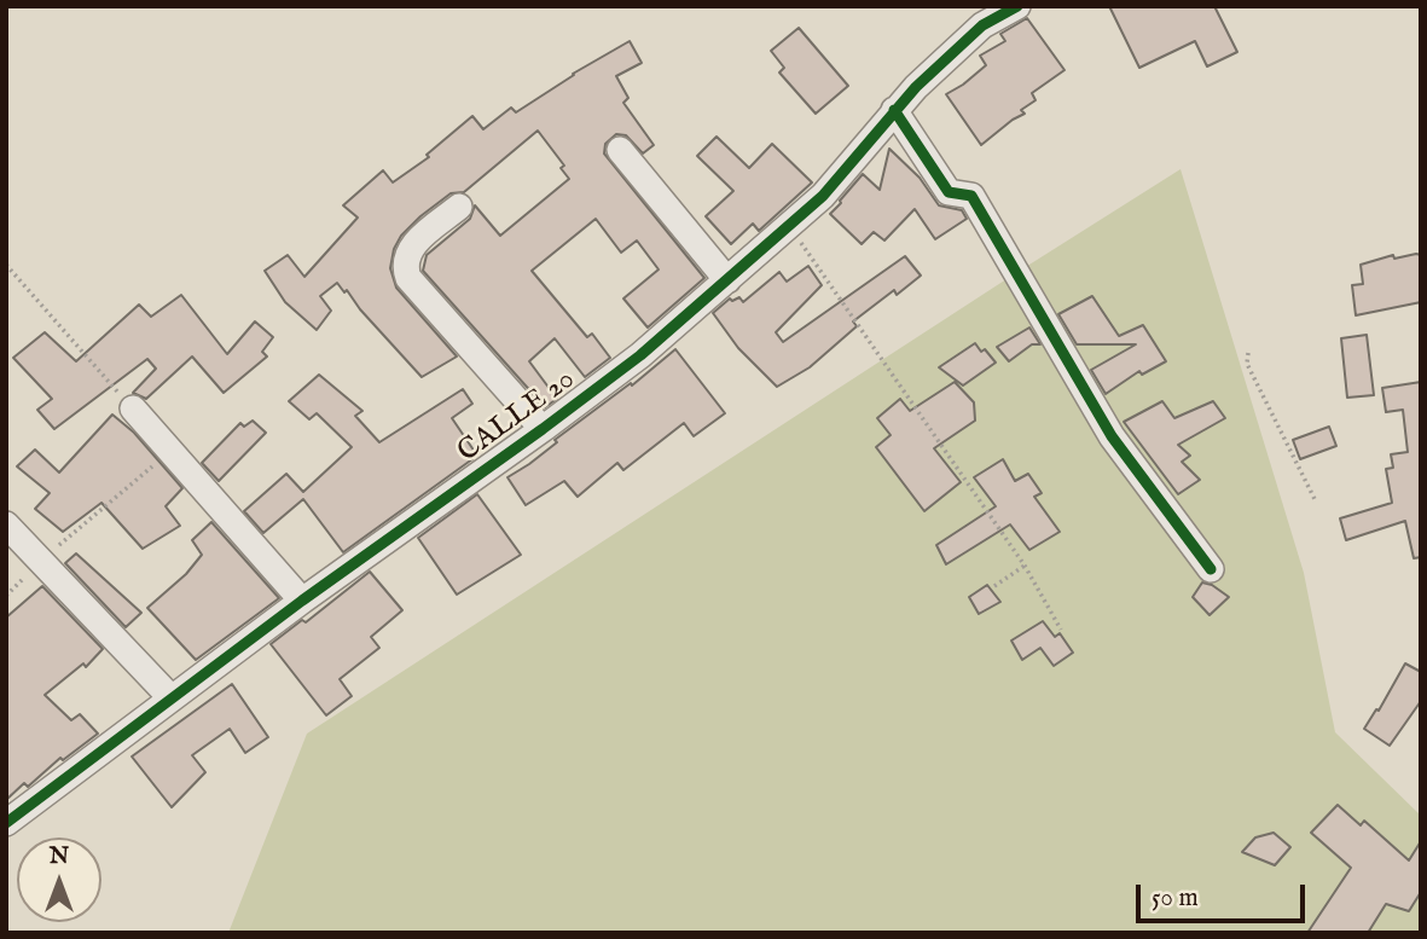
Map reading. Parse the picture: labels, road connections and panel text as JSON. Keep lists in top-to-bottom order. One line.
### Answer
{"streets":{"street":["CALLE 20"]},"scale_bar":"50 m","north":"top"}
